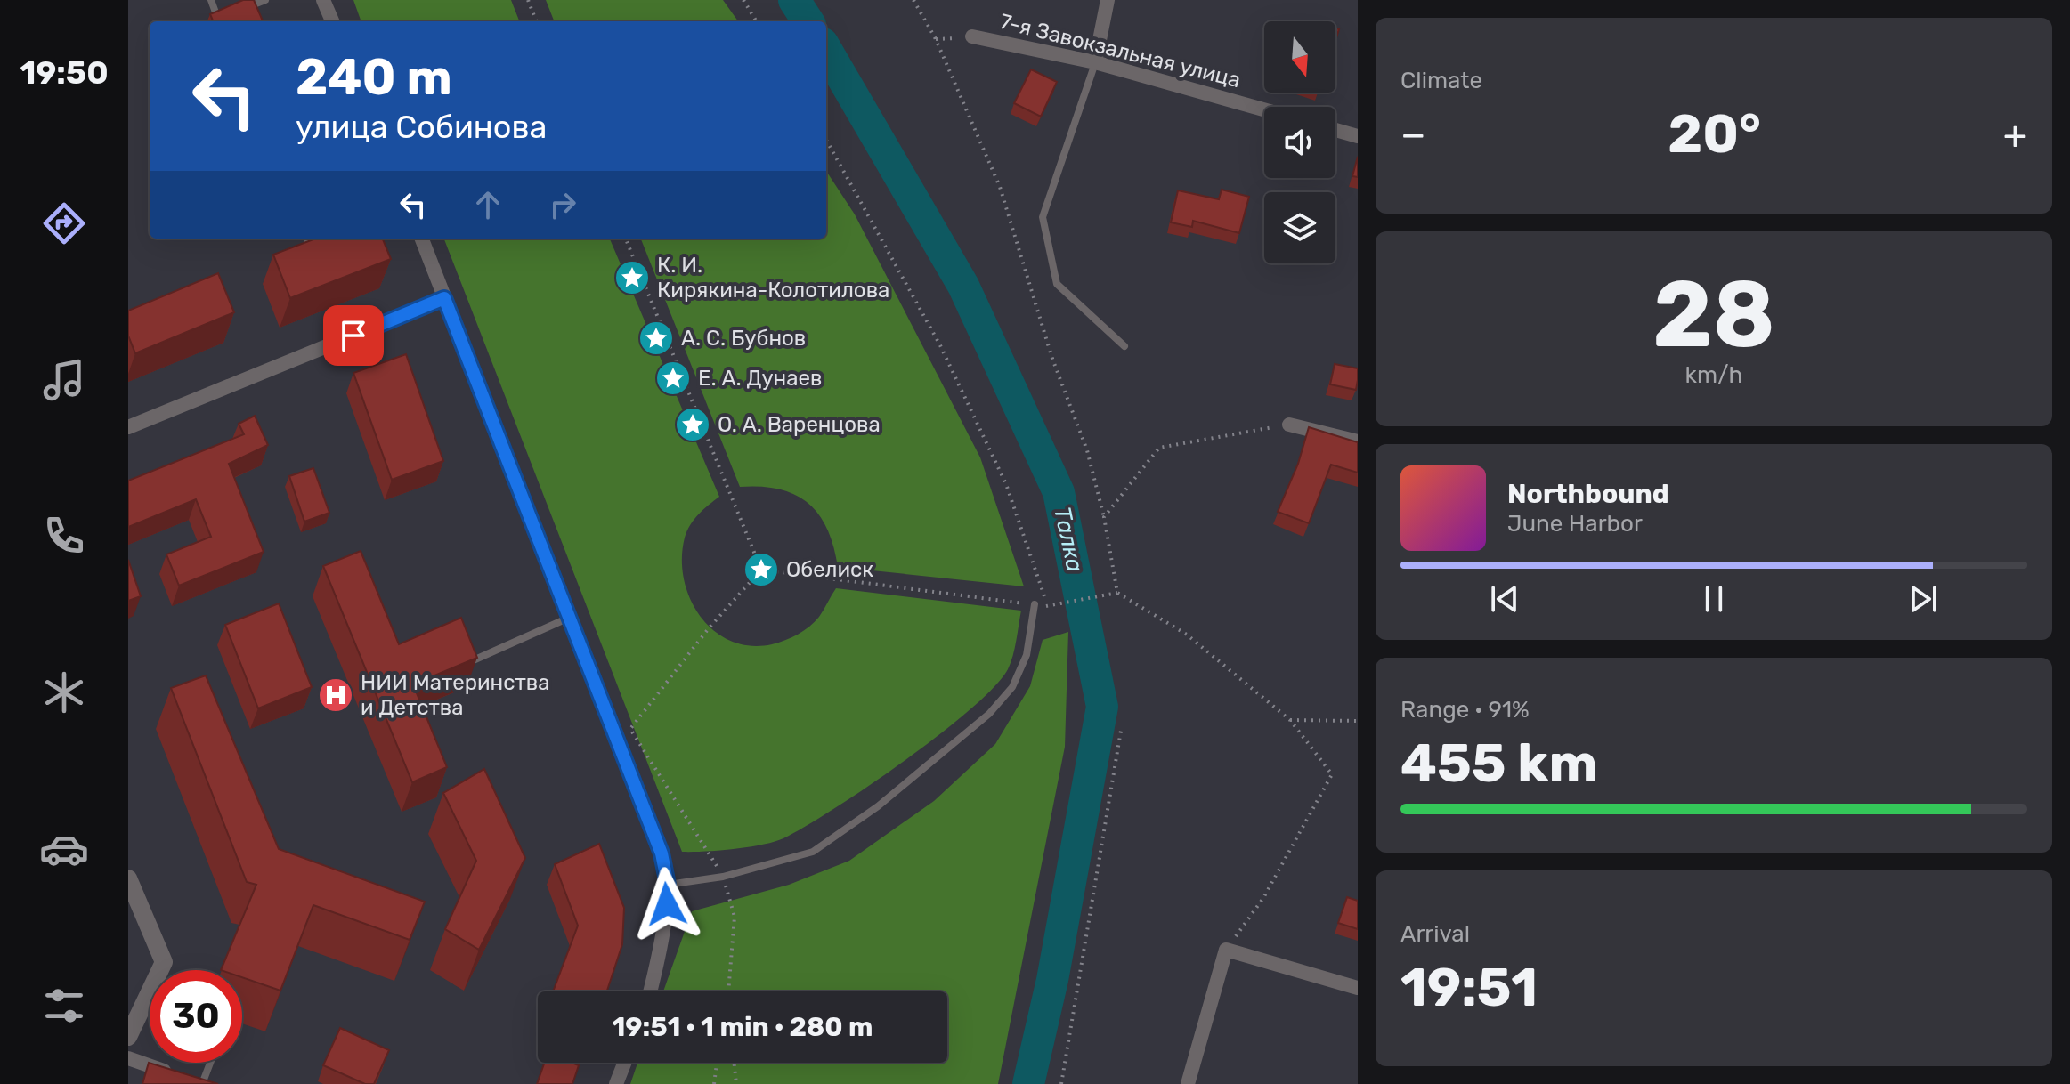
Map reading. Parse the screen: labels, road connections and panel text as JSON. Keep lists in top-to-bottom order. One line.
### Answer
{"streets":{"street":["7-я Завокзальная улица"]},"water":["Талка"],"places":{"place":["К. И. Кирякина-Колотилова","А. С. Бубнов","Е. А. Дунаев","О. А. Варенцова","Обелиск"],"hospital":["НИИ Материнства и Детства"]},"north":"bottom","page":{"tabs":"19:50","tile":["Climate",["28","km/h"],["Range · 91%","455 km"],["Arrival","19:51"]],"turn":["240 m","улица Собинова"],"heat":["−","20°","+"],"song":["Northbound","June Harbor"],"limit":"30","trip":"19:51 · 1 min · 280 m"}}
